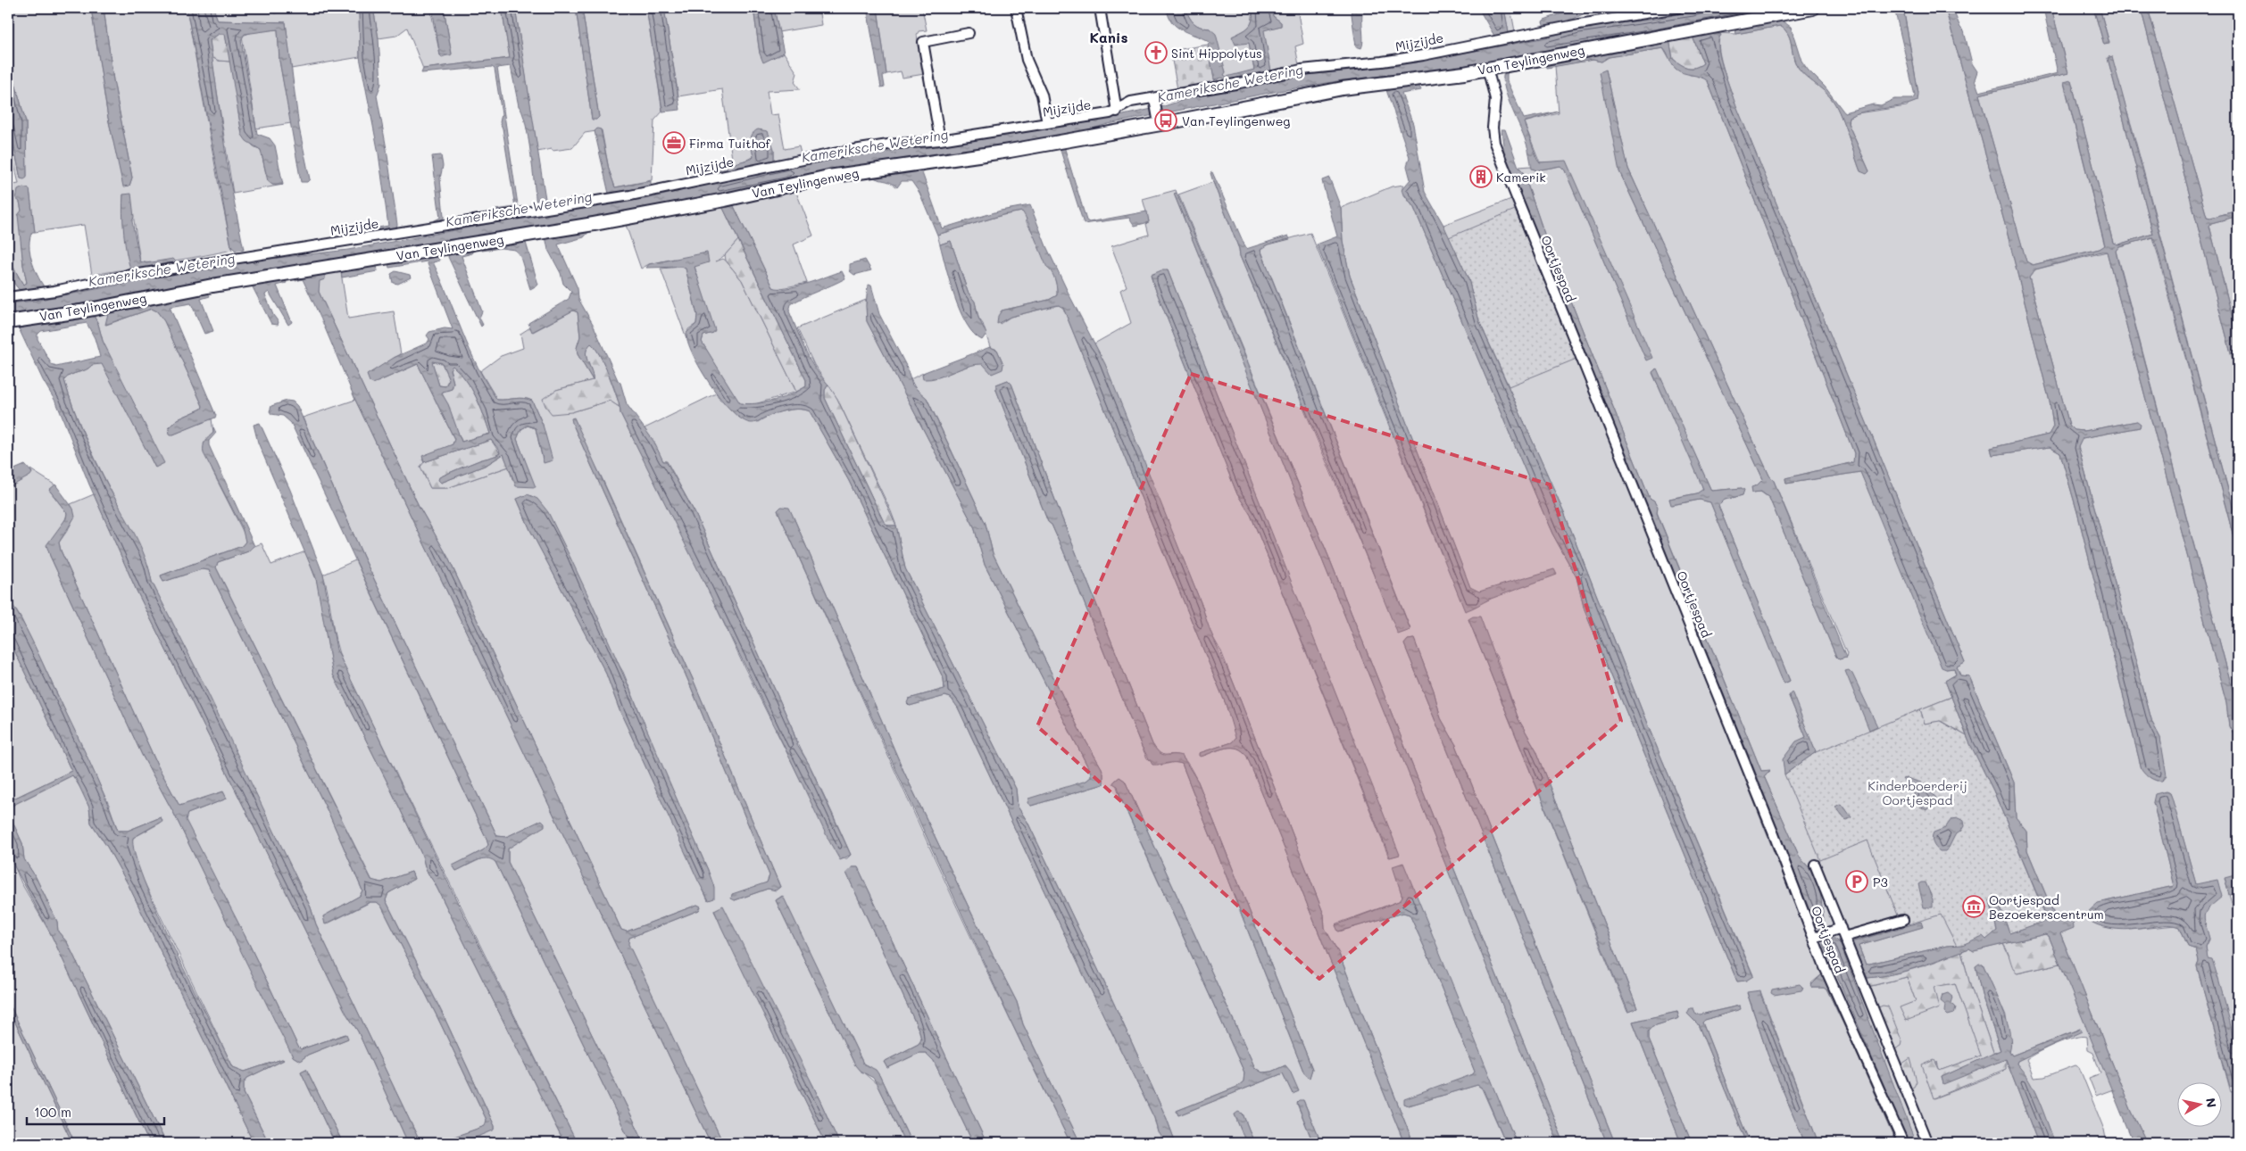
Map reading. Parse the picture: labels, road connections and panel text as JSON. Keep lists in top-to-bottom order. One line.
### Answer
{"streets":{"street":["Mijzijde","Van Teylingenweg","Oortjespad"]},"crossings":[["Van Teylingenweg","Oortjespad"]],"districts":["Kanis"],"water":["Kameriksche Wetering"],"parks":["Kinderboerderij Oortjespad"],"places":{"church":["Sint Hippolytus"],"bus stop":["Van Teylingenweg"],"office":["Firma Tuithof"],"building":["Kamerik"],"parking":["P3"],"museum":["Oortjespad Bezoekerscentrum"]},"scale_bar":"100 m","north":"right"}
